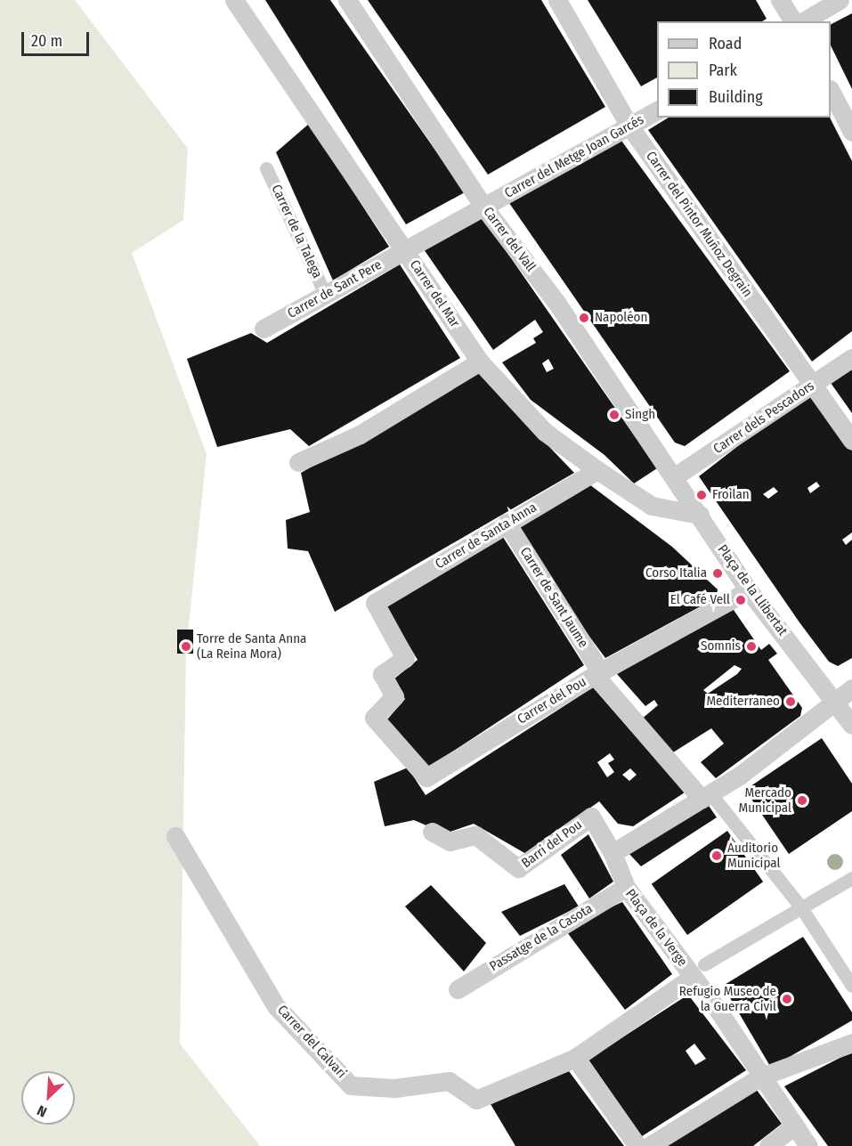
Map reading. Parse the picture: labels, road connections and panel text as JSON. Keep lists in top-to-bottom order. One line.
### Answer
{"streets":{"street":["Carrer del Metge Joan Garcés","Carrer del Pintor Muñoz Degrain","Carrer de la Talega","Carrer del Vall","Carrer de Sant Pere","Carrer del Mar","Carrer dels Pescadors","Carrer de Santa Anna","Plaça de la Llibertat","Carrer de Sant Jaume","Carrer del Pou","Barri del Pou","Plaça de la Verge","Passatge de la Casota","Carrer del Calvari"]},"crossings":[["Carrer del Metge Joan Garcés","Carrer del Pintor Muñoz Degrain"],["Carrer del Metge Joan Garcés","Carrer del Vall"],["Carrer del Metge Joan Garcés","Carrer de Sant Pere"],["Carrer del Metge Joan Garcés","Carrer del Mar"],["Carrer del Pintor Muñoz Degrain","Carrer dels Pescadors"],["Carrer de la Talega","Carrer de Sant Pere"],["Carrer del Vall","Carrer dels Pescadors"],["Carrer del Vall","Plaça de la Llibertat"],["Carrer de Sant Pere","Carrer del Mar"],["Carrer del Mar","Carrer de Santa Anna"],["Carrer del Mar","Plaça de la Llibertat"],["Carrer dels Pescadors","Plaça de la Llibertat"],["Carrer de Santa Anna","Carrer de Sant Jaume"],["Carrer de Santa Anna","Carrer del Pou"],["Plaça de la Llibertat","Carrer del Pou"],["Carrer de Sant Jaume","Carrer del Pou"],["Barri del Pou","Plaça de la Verge"],["Plaça de la Verge","Passatge de la Casota"],["Plaça de la Verge","Carrer del Calvari"]],"places":["Napoléon","Singh","Froilan","Corso Italia","El Café Vell","Torre de Santa Anna (La Reina Mora)","Somnis","Mediterraneo","Mercado Municipal","Auditorio Municipal","Refugio Museo de la Guerra Civil"],"legend":["Road","Park","Building"],"scale_bar":"20 m","north":"bottom left"}
